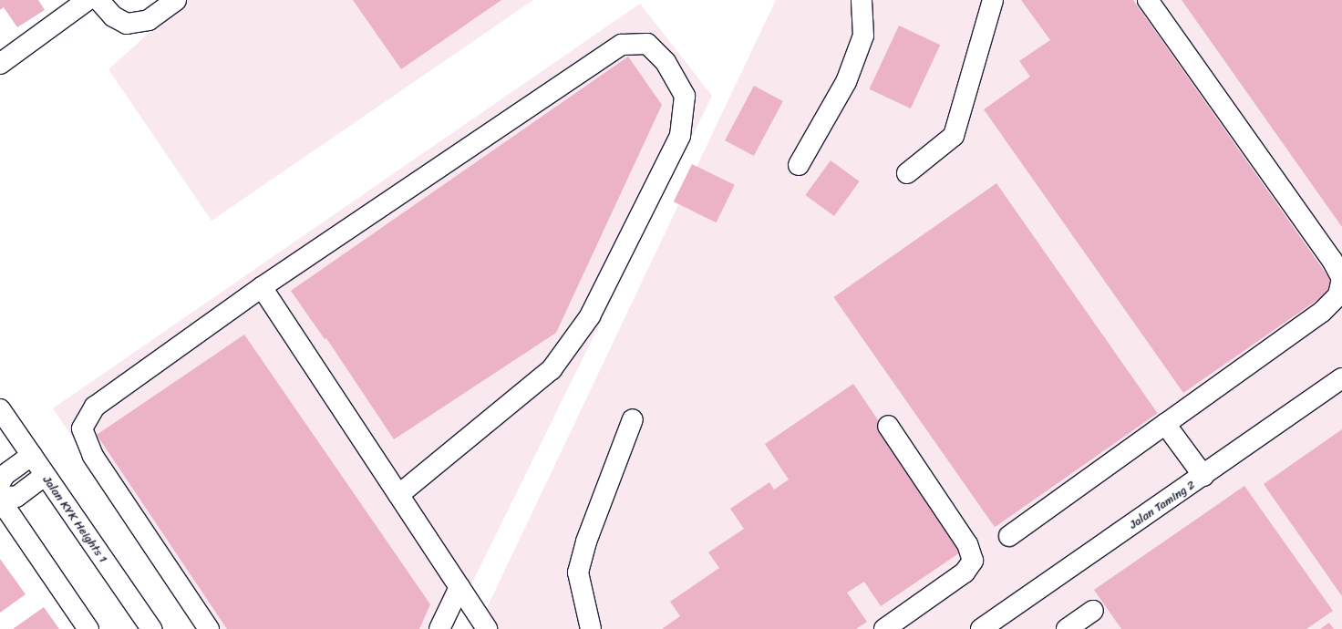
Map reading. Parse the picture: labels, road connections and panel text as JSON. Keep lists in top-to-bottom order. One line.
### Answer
{"streets":{"street":["Jalan Taming 2","Jalan KYK Heights 1"]}}
